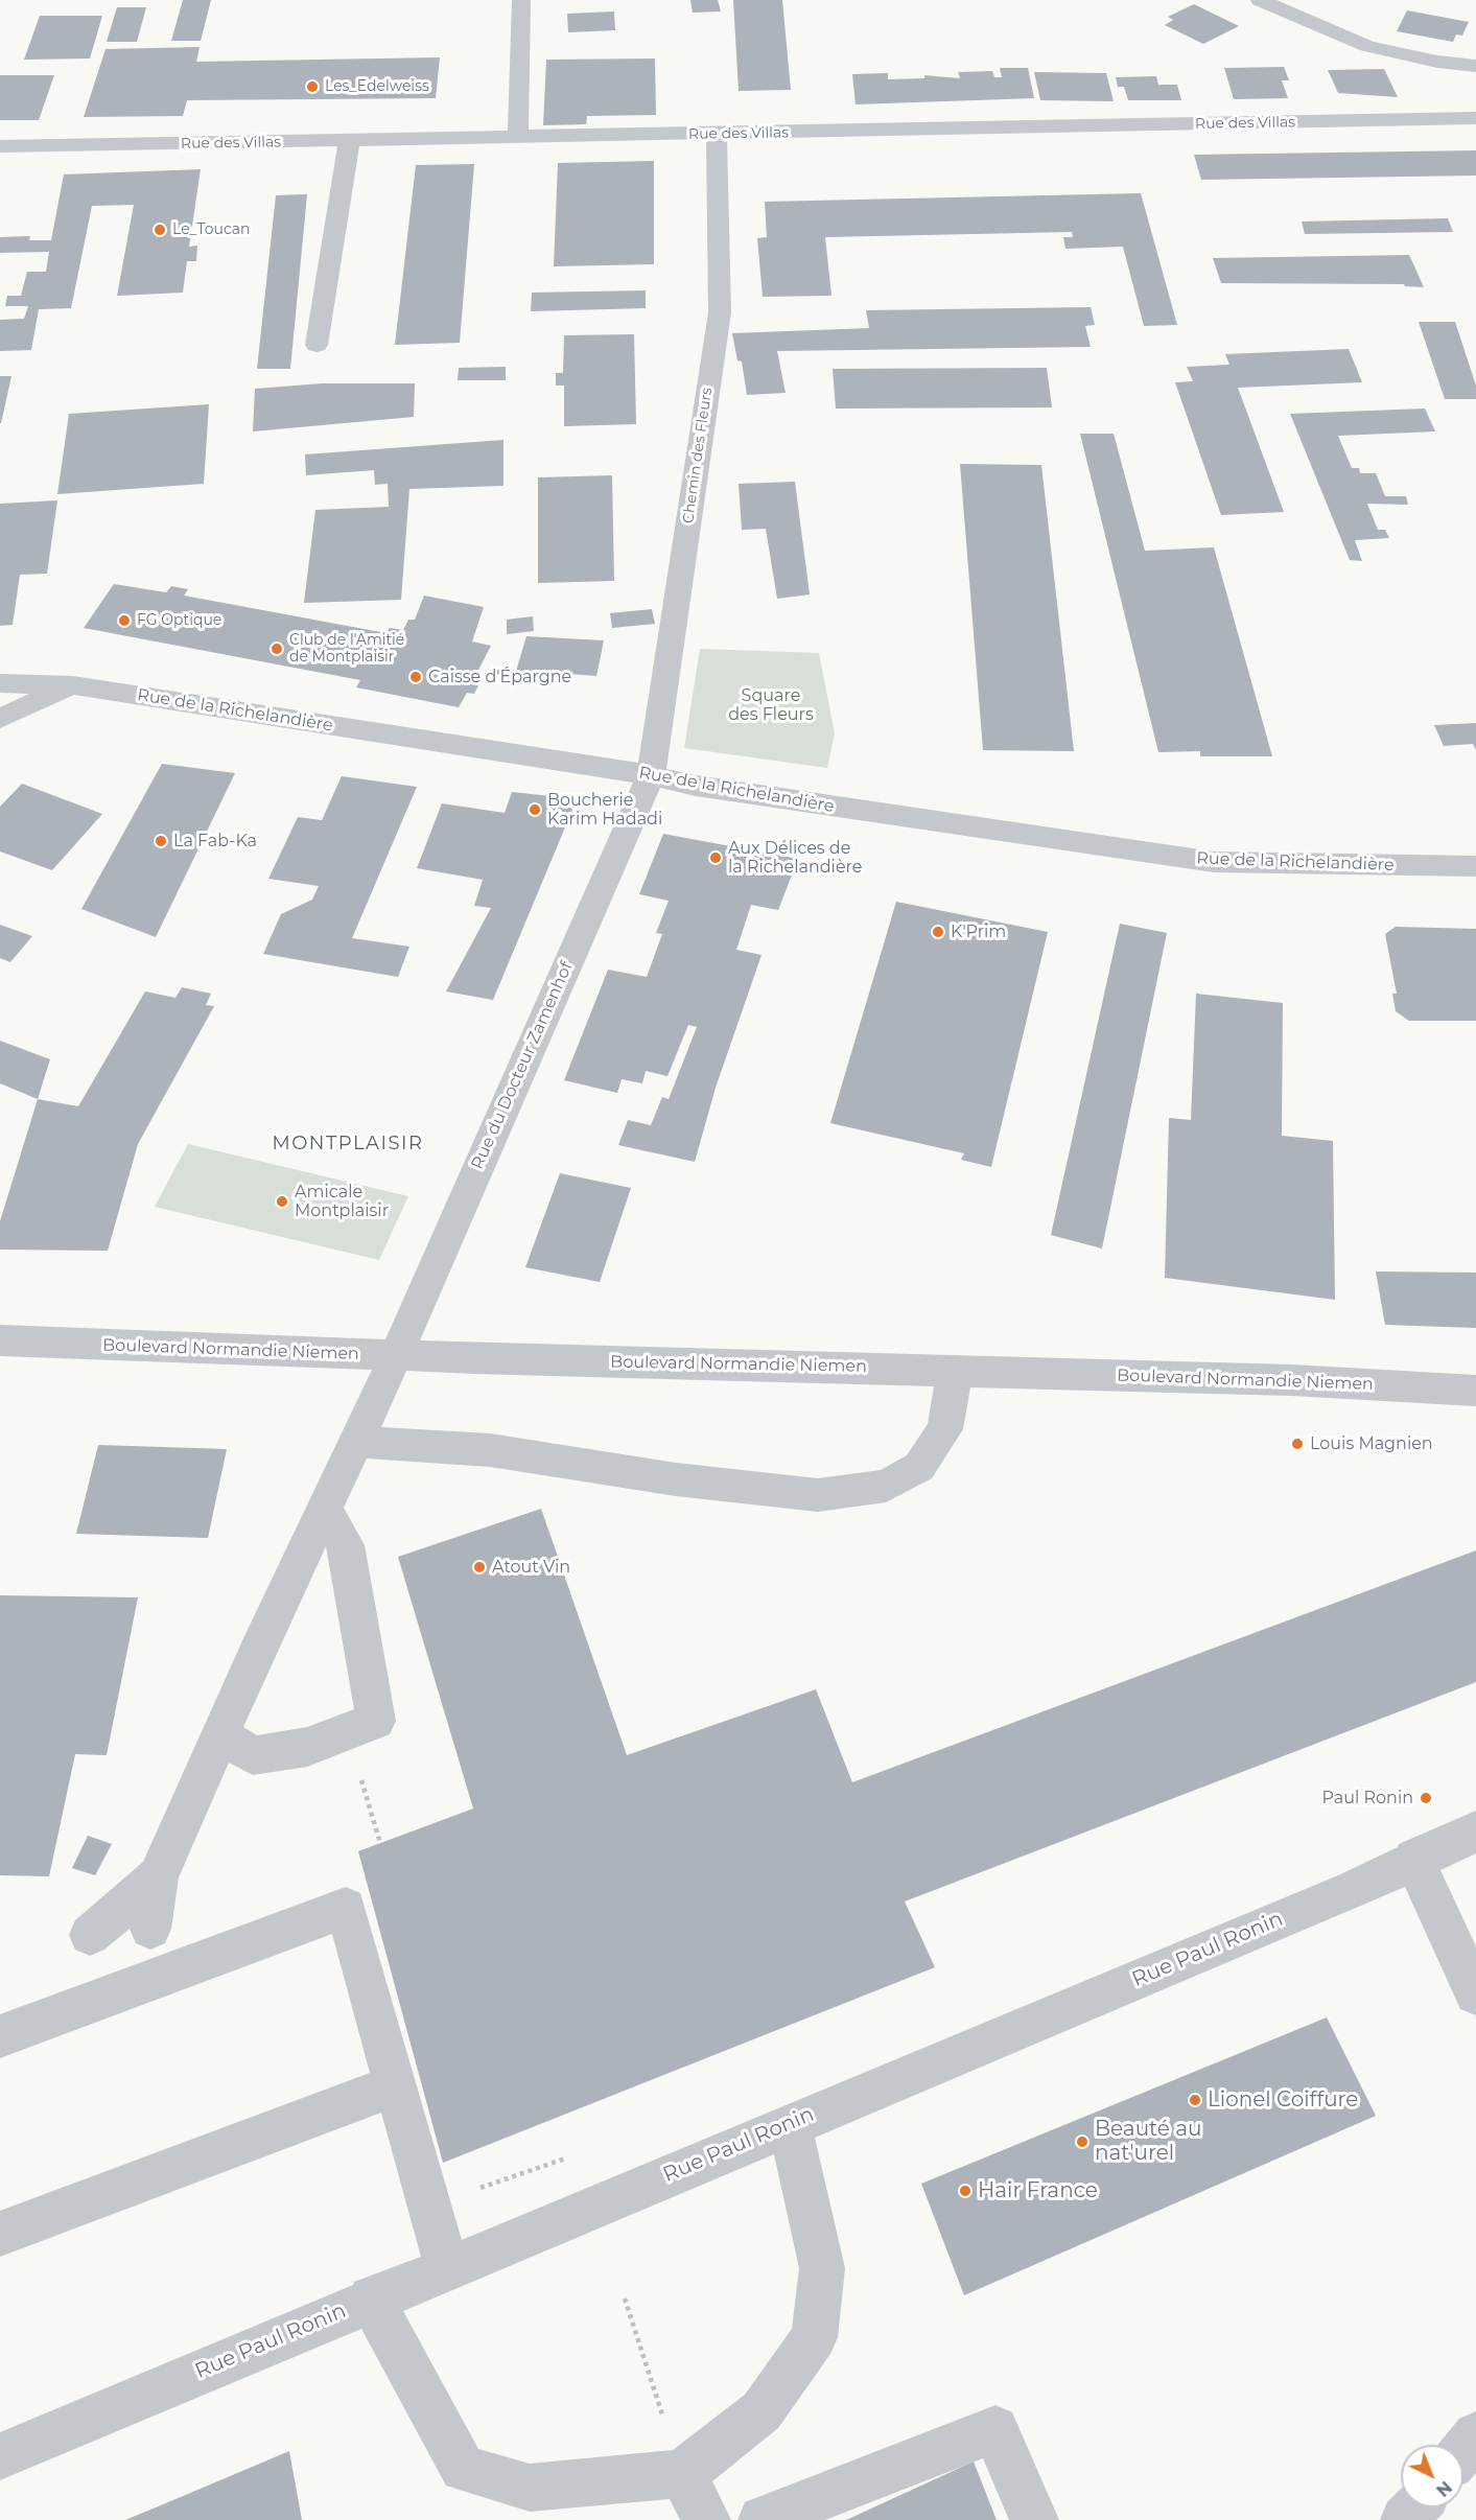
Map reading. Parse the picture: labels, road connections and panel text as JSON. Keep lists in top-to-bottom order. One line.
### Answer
{"streets":{"street":["Rue des Villas","Chemin des Fleurs","Rue de la Richelandière","Rue du Docteur Zamenhof","Boulevard Normandie Niemen","Rue Paul Ronin"]},"crossings":[["Rue des Villas","Chemin des Fleurs"],["Chemin des Fleurs","Rue de la Richelandière"],["Chemin des Fleurs","Rue du Docteur Zamenhof"],["Rue de la Richelandière","Rue du Docteur Zamenhof"],["Rue du Docteur Zamenhof","Boulevard Normandie Niemen"]],"districts":["MONTPLAISIR"],"parks":["Square des Fleurs"],"places":["Les_Edelweiss","Le_Toucan","FG Optique","Club de l'Amitié de Montplaisir","Caisse d'Épargne","Boucherie Karim Hadadi","La Fab-Ka","Aux Délices de la Richelandière","K'Prim","Amicale Montplaisir","Louis Magnien","Atout Vin","Paul Ronin","Lionel Coiffure","Beauté au nat'urel","Hair France"],"north":"bottom right"}
